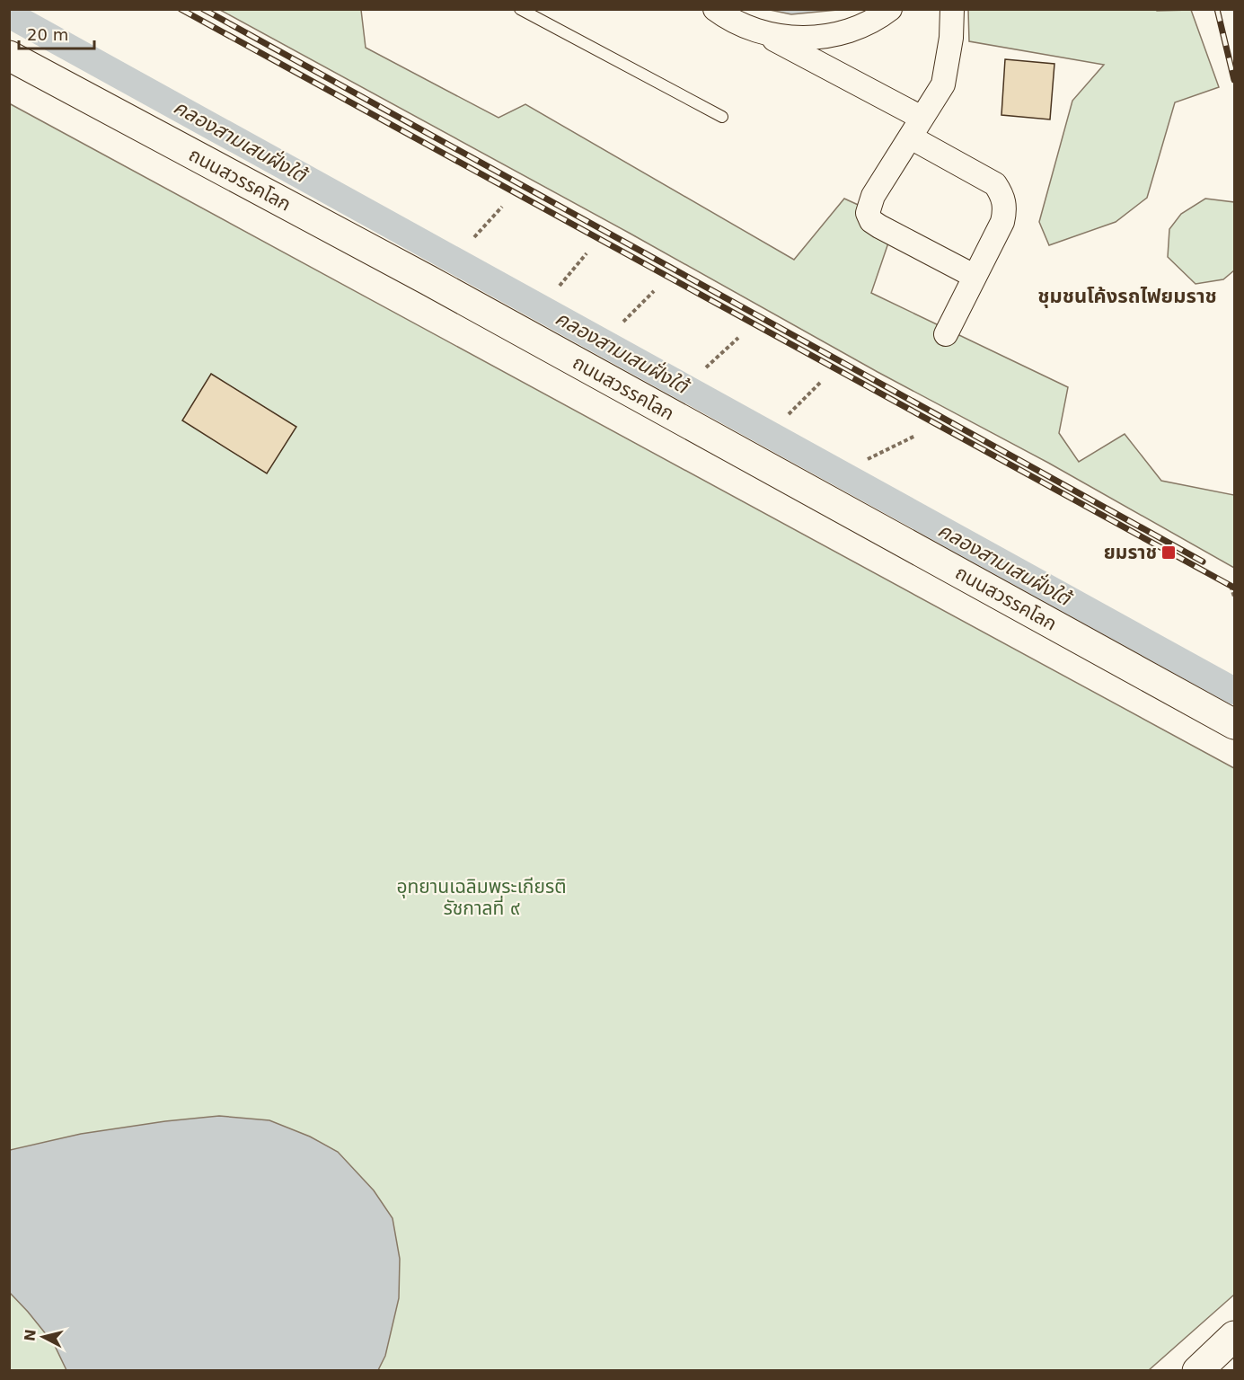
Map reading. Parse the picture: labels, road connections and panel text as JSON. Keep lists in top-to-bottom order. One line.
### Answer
{"streets":{"street":["ถนนสวรรคโลก"]},"districts":["ชุมชนโค้งรถไฟยมราช"],"water":["คลองสามเสนฝั่งใต้"],"parks":["อุทยานเฉลิมพระเกียรติ รัชกาลที่ ๙"],"places":{"transit":["ยมราช"]},"scale_bar":"20 m","north":"left"}
